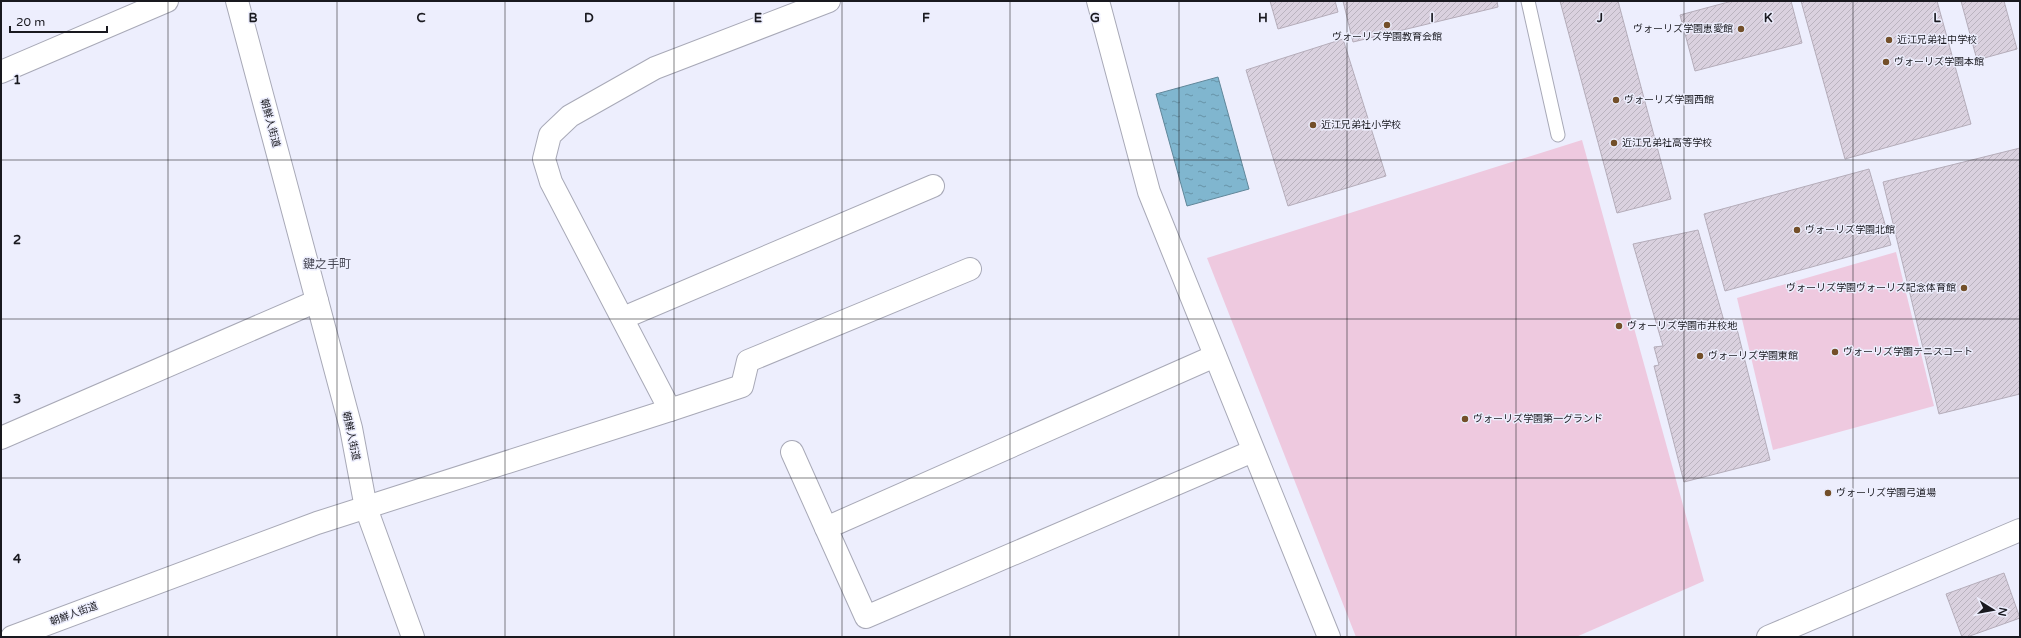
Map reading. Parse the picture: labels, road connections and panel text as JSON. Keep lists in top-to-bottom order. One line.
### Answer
{"streets":{"street":["朝鮮人街道"]},"districts":["鍵之手町"],"places":["ヴォーリズ学園教育会館","ヴォーリズ学園恵愛館","近江兄弟社中学校","ヴォーリズ学園本館","ヴォーリズ学園西館","近江兄弟社小学校","近江兄弟社高等学校","ヴォーリズ学園北館","ヴォーリズ学園ヴォーリズ記念体育館","ヴォーリズ学園市井校地","ヴォーリズ学園テニスコート","ヴォーリズ学園東館","ヴォーリズ学園第一グランド","ヴォーリズ学園弓道場"],"scale_bar":"20 m","north":"right","grid":{"columns":["B","C","D","E","F","G","H","I","J","K","L"],"rows":["1","2","3","4"]}}
